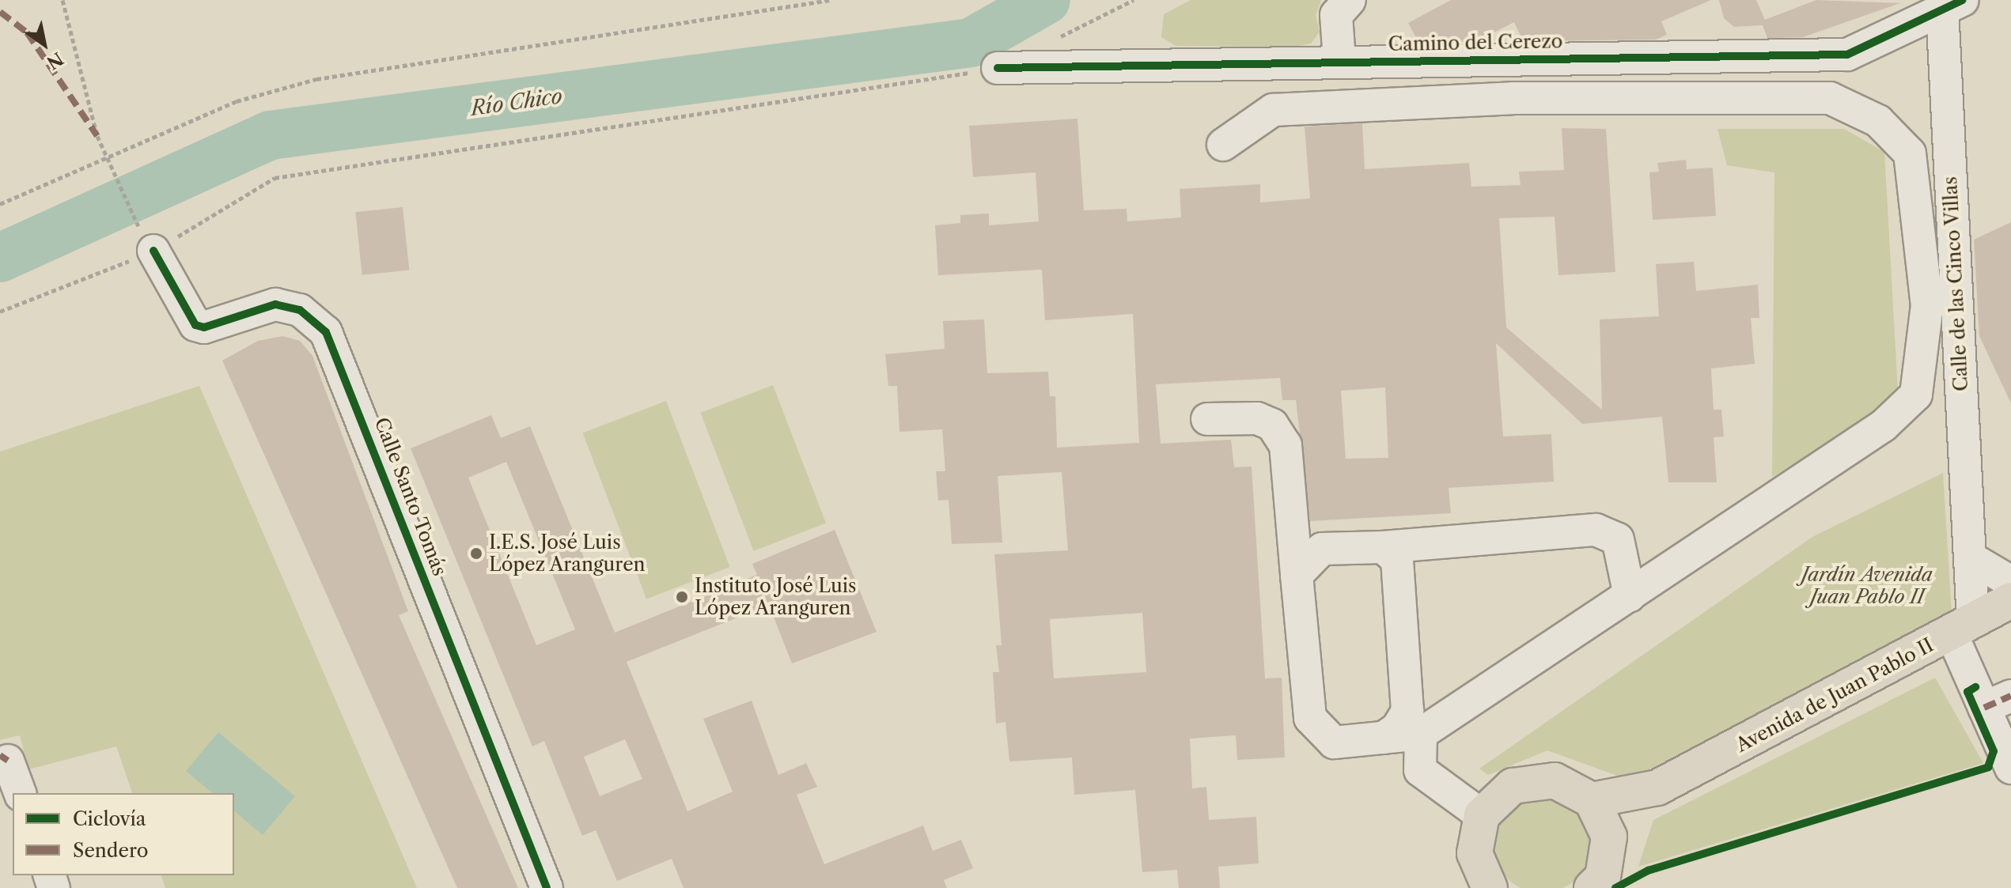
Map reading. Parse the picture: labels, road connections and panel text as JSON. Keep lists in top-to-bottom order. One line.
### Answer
{"streets":{"main road":["Avenida de Juan Pablo II"],"street":["Camino del Cerezo","Calle de las Cinco Villas","Calle Santo Tomás"]},"crossings":[["Camino del Cerezo","Calle de las Cinco Villas"],["Calle de las Cinco Villas","Avenida de Juan Pablo II"]],"water":["Río Chico"],"parks":["Jardín Avenida Juan Pablo II"],"places":["I.E.S. José Luis López Aranguren","Instituto José Luis López Aranguren"],"legend":["Ciclovía","Sendero"],"north":"bottom right"}
